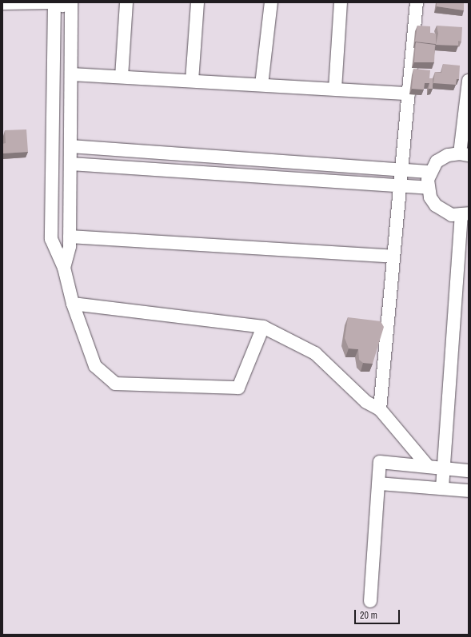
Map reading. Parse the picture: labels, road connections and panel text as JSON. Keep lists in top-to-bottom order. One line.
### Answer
{"scale_bar":"20 m"}
